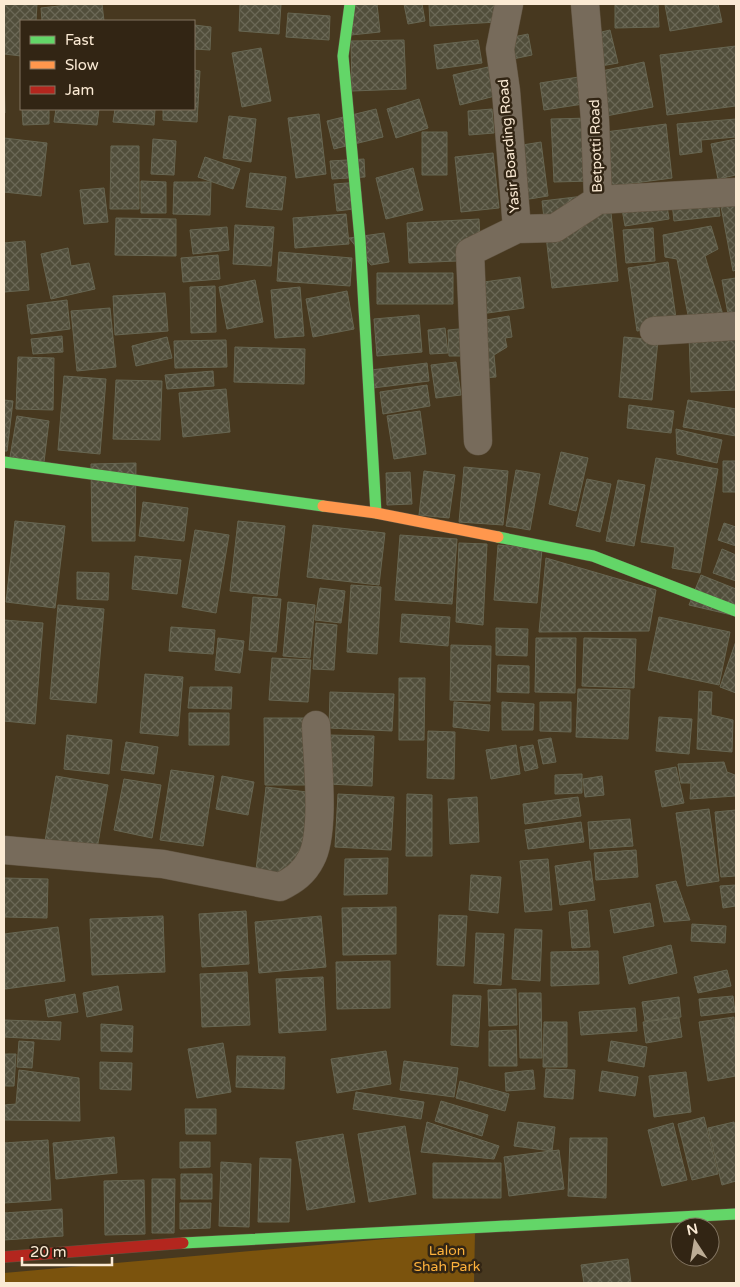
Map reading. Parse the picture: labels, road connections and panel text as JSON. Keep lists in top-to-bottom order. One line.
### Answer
{"streets":{"street":["Yasir Boarding Road","Betpotti Road"]},"crossings":[["Yasir Boarding Road","Betpotti Road"]],"parks":["Lalon Shah Park"],"legend":["Fast","Slow","Jam"],"scale_bar":"20 m","north":"top"}
